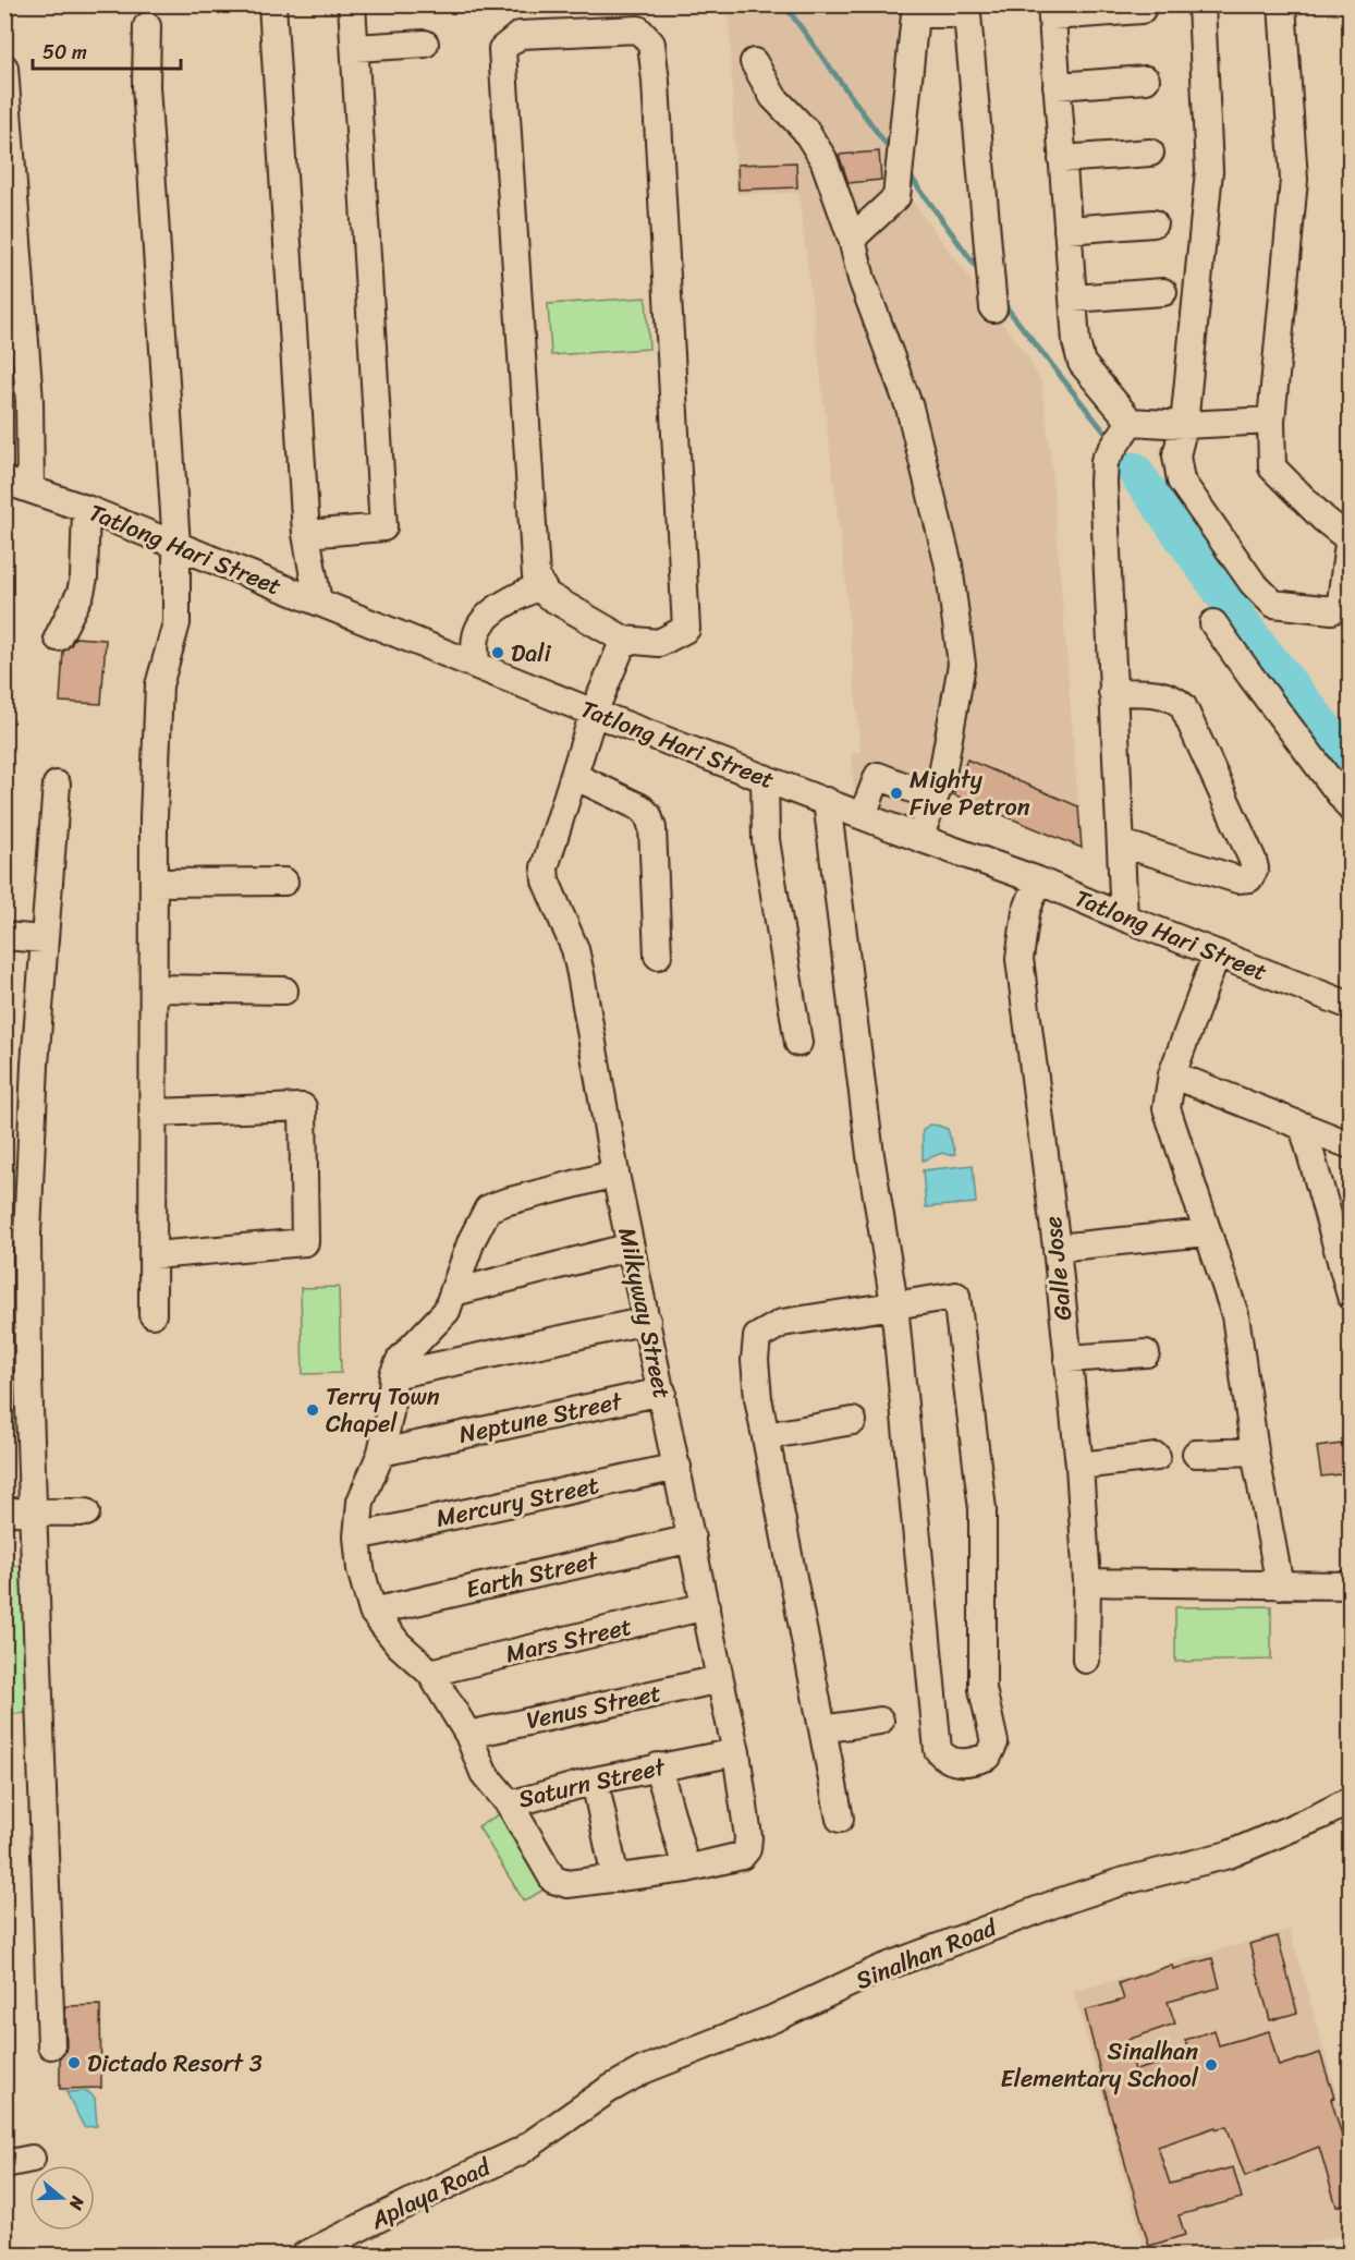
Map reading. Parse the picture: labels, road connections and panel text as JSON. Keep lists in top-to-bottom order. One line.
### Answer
{"streets":{"street":["Tatlong Hari Street","Galle Jose","Milkyway Street","Neptune Street","Mercury Street","Earth Street","Mars Street","Venus Street","Saturn Street","Sinalhan Road","Aplaya Road"]},"crossings":[["Tatlong Hari Street","Galle Jose"],["Tatlong Hari Street","Milkyway Street"],["Milkyway Street","Neptune Street"],["Milkyway Street","Mercury Street"],["Milkyway Street","Earth Street"],["Milkyway Street","Mars Street"],["Milkyway Street","Venus Street"],["Milkyway Street","Saturn Street"],["Neptune Street","Saturn Street"],["Mercury Street","Saturn Street"],["Earth Street","Saturn Street"],["Mars Street","Saturn Street"],["Venus Street","Saturn Street"],["Sinalhan Road","Aplaya Road"]],"places":["Dali","Mighty Five Petron","Terry Town Chapel","Dictado Resort 3","Sinalhan Elementary School"],"scale_bar":"50 m","north":"right"}
